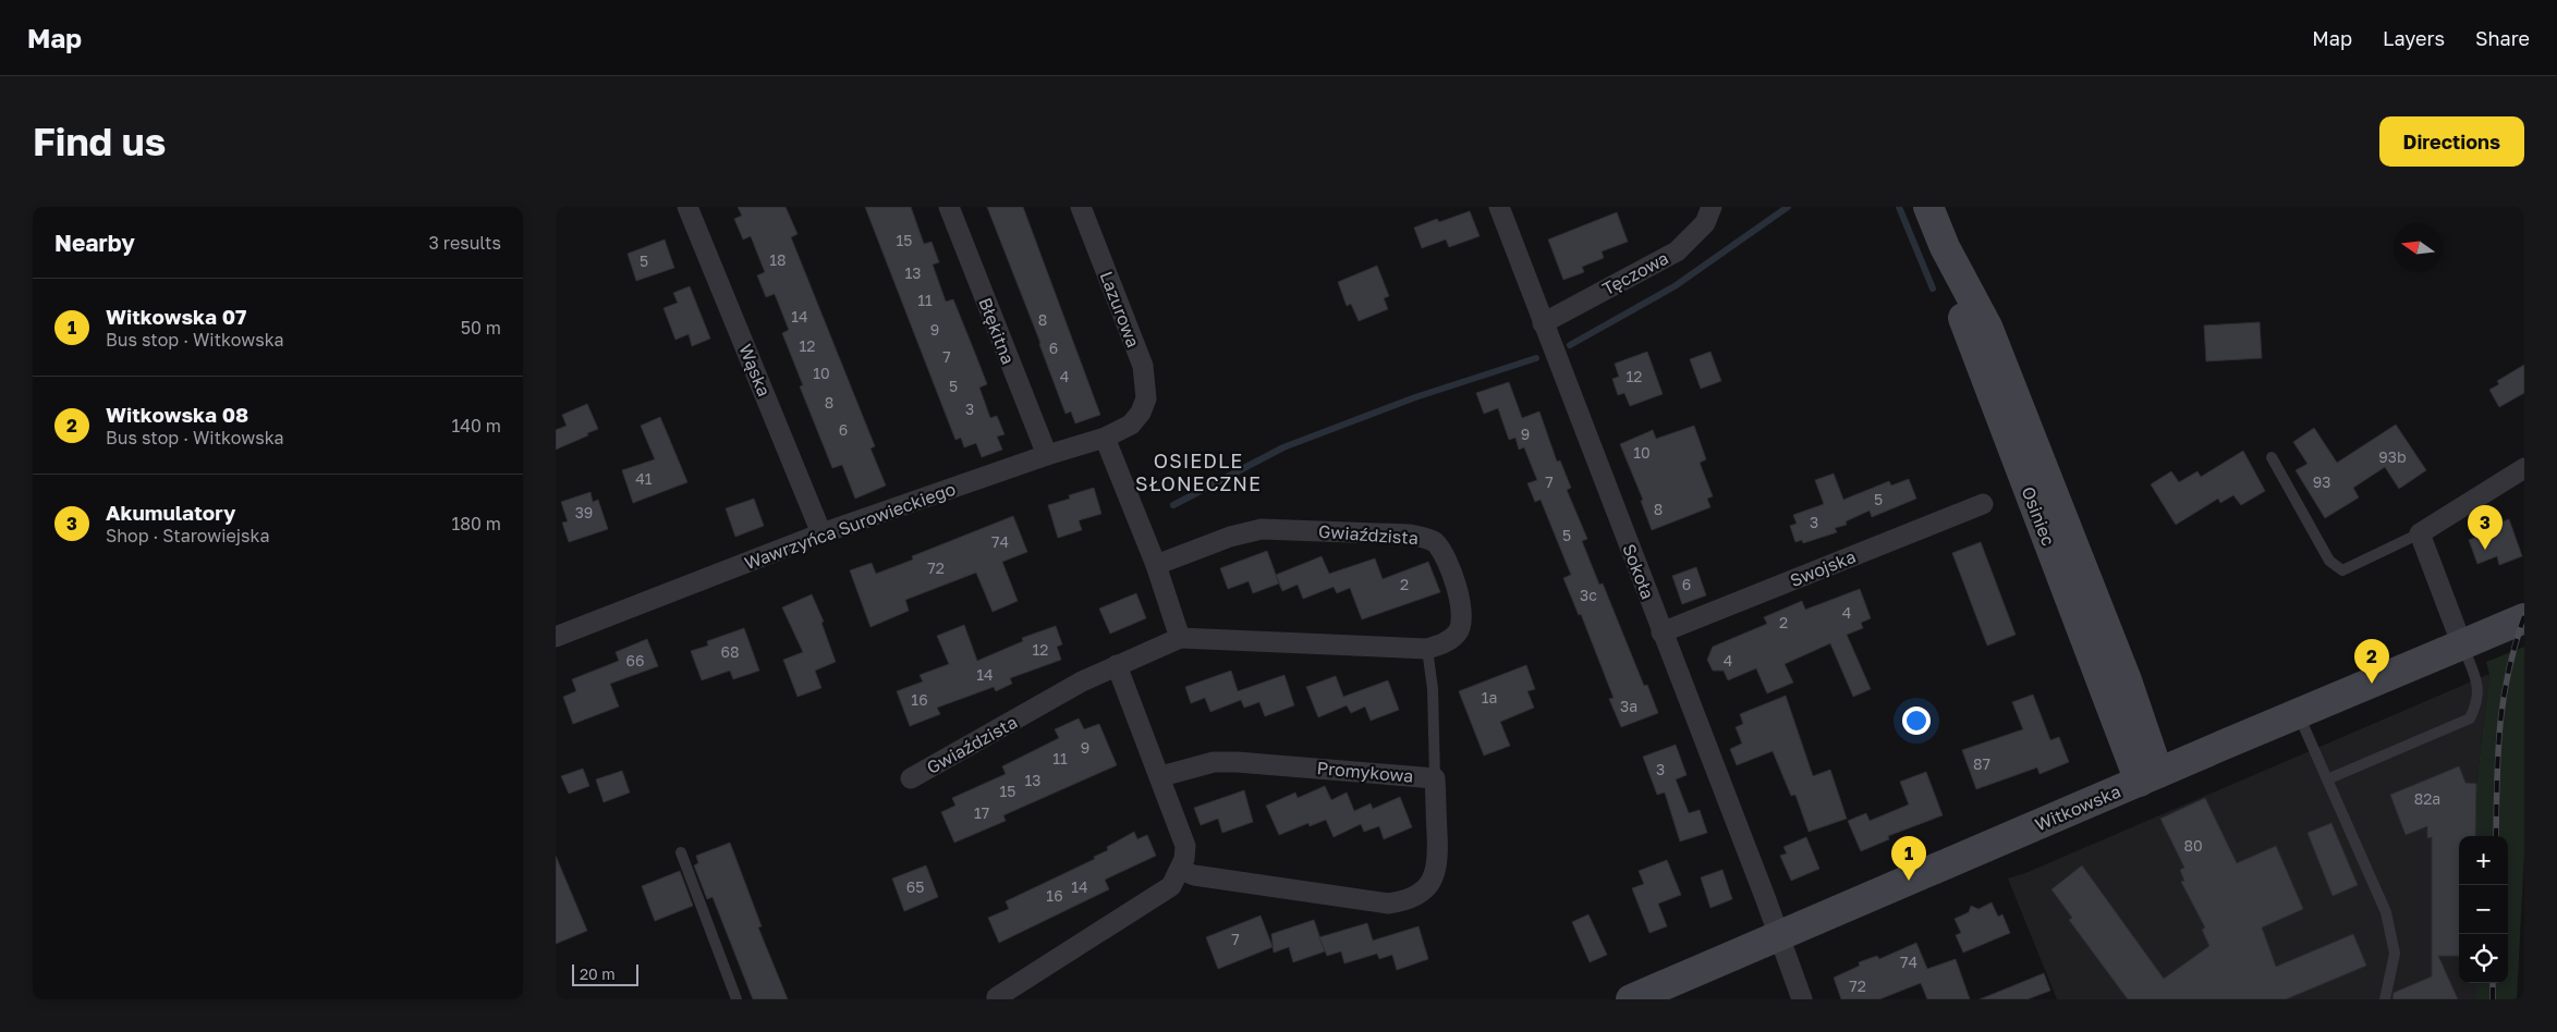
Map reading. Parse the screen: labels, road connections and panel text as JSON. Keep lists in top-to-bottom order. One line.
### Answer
{"streets":{"street":["Tęczowa","Lazurowa","Błękitna","Wąska","Osiniec","Wawrzyńca Surowieckiego","Gwiaździsta","Swojska","Sokoła","Promykowa","Witkowska"]},"crossings":[["Tęczowa","Sokoła"],["Lazurowa","Wawrzyńca Surowieckiego"],["Błękitna","Wawrzyńca Surowieckiego"],["Wąska","Wawrzyńca Surowieckiego"],["Osiniec","Witkowska"],["Swojska","Sokoła"],["Sokoła","Witkowska"]],"districts":["OSIEDLE SŁONECZNE"],"house_numbers":["15","18","5","13","11","14","8","9","12","6","7","10","4","12","5","8","3","6","9","10","93b","41","7","93","5","8","39","3","5","74","72","2","6","3c","4","2","12","68","66","4","14","1a","16","3a","9","11","87","3","13","15","82a","17","80","65","14","16","7","74","72"],"scale_bar":"20 m","north":"left","page":{"header":"Map","nav":["Map","Layers","Share"],"buttons":"Directions","title":"Find us","heading":["Nearby","3 results"],"list":[{"mark":"1","name":"Witkowska 07","note":"Bus stop · Witkowska","value":"50 m"},{"mark":"2","name":"Witkowska 08","note":"Bus stop · Witkowska","value":"140 m"},{"mark":"3","name":"Akumulatory","note":"Shop · Starowiejska","value":"180 m"}],"pins":["3","2","1"],"map_buttons":["+","−"],"scale":"20 m"}}
